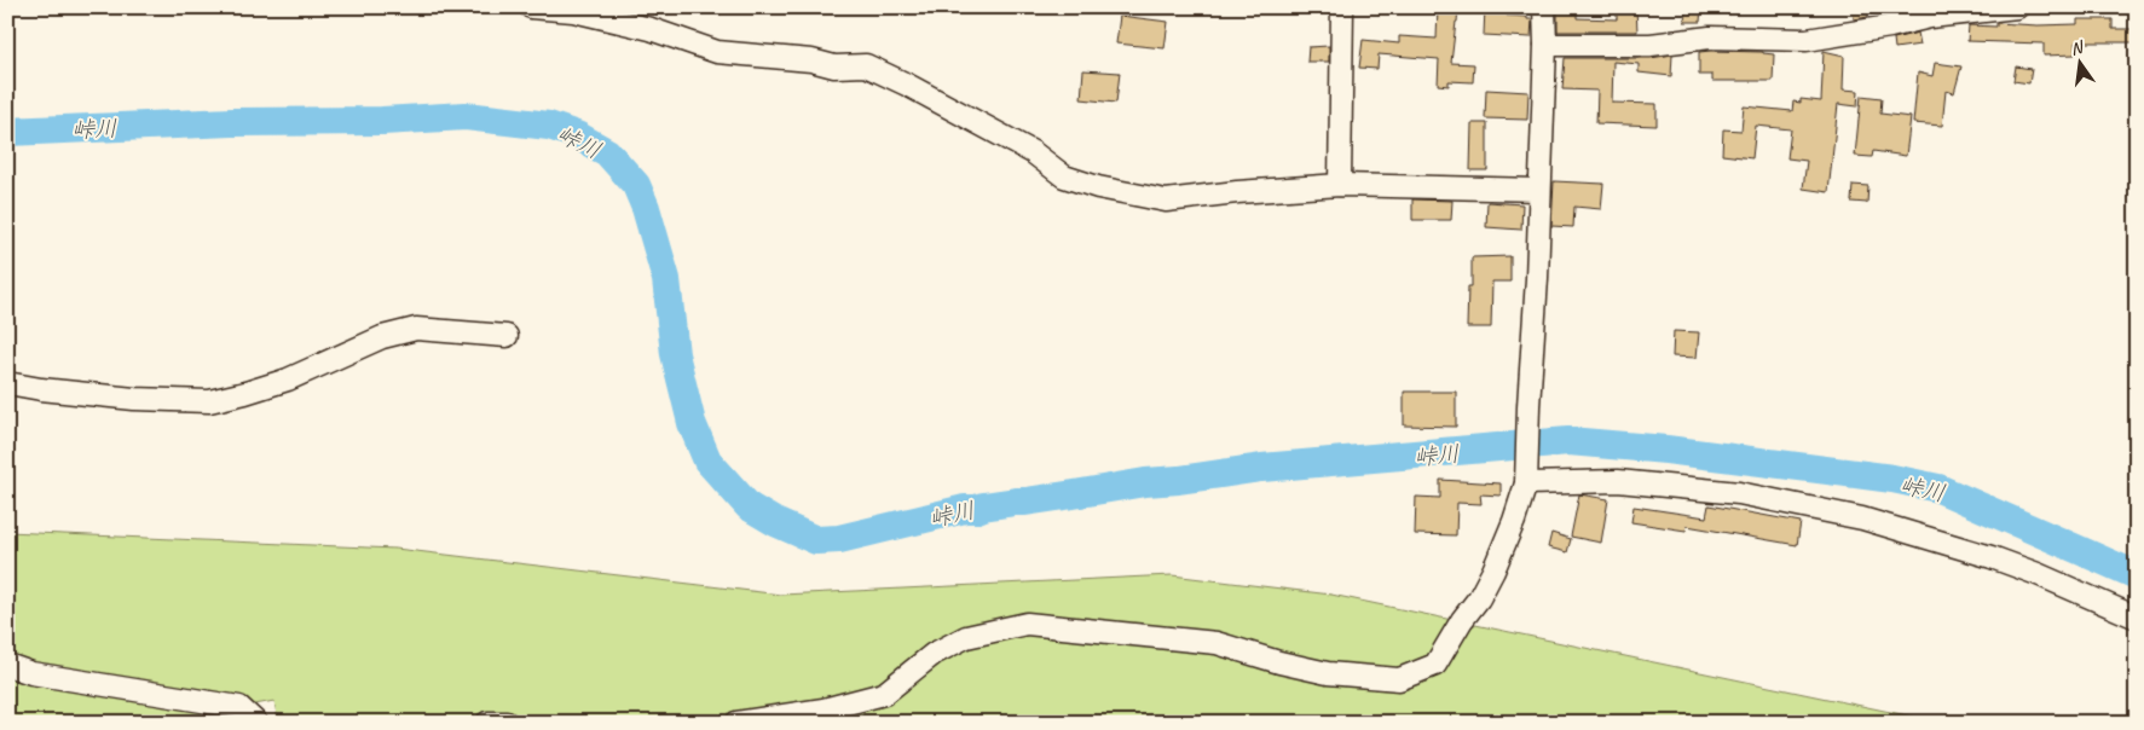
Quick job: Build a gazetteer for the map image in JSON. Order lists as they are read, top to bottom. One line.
{"water":["峠川"],"north":"top"}
